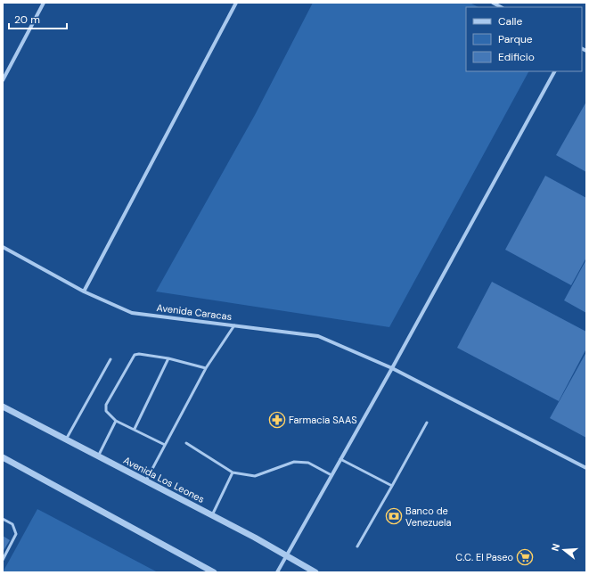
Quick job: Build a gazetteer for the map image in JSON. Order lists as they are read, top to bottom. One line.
{"streets":{"street":["Avenida Caracas","Avenida Los Leones"]},"places":{"pharmacy":["Farmacia SAAS"],"bank":["Banco de Venezuela"],"supermarket":["C.C. El Paseo"]},"legend":["Calle","Parque","Edificio"],"scale_bar":"20 m","north":"left"}
